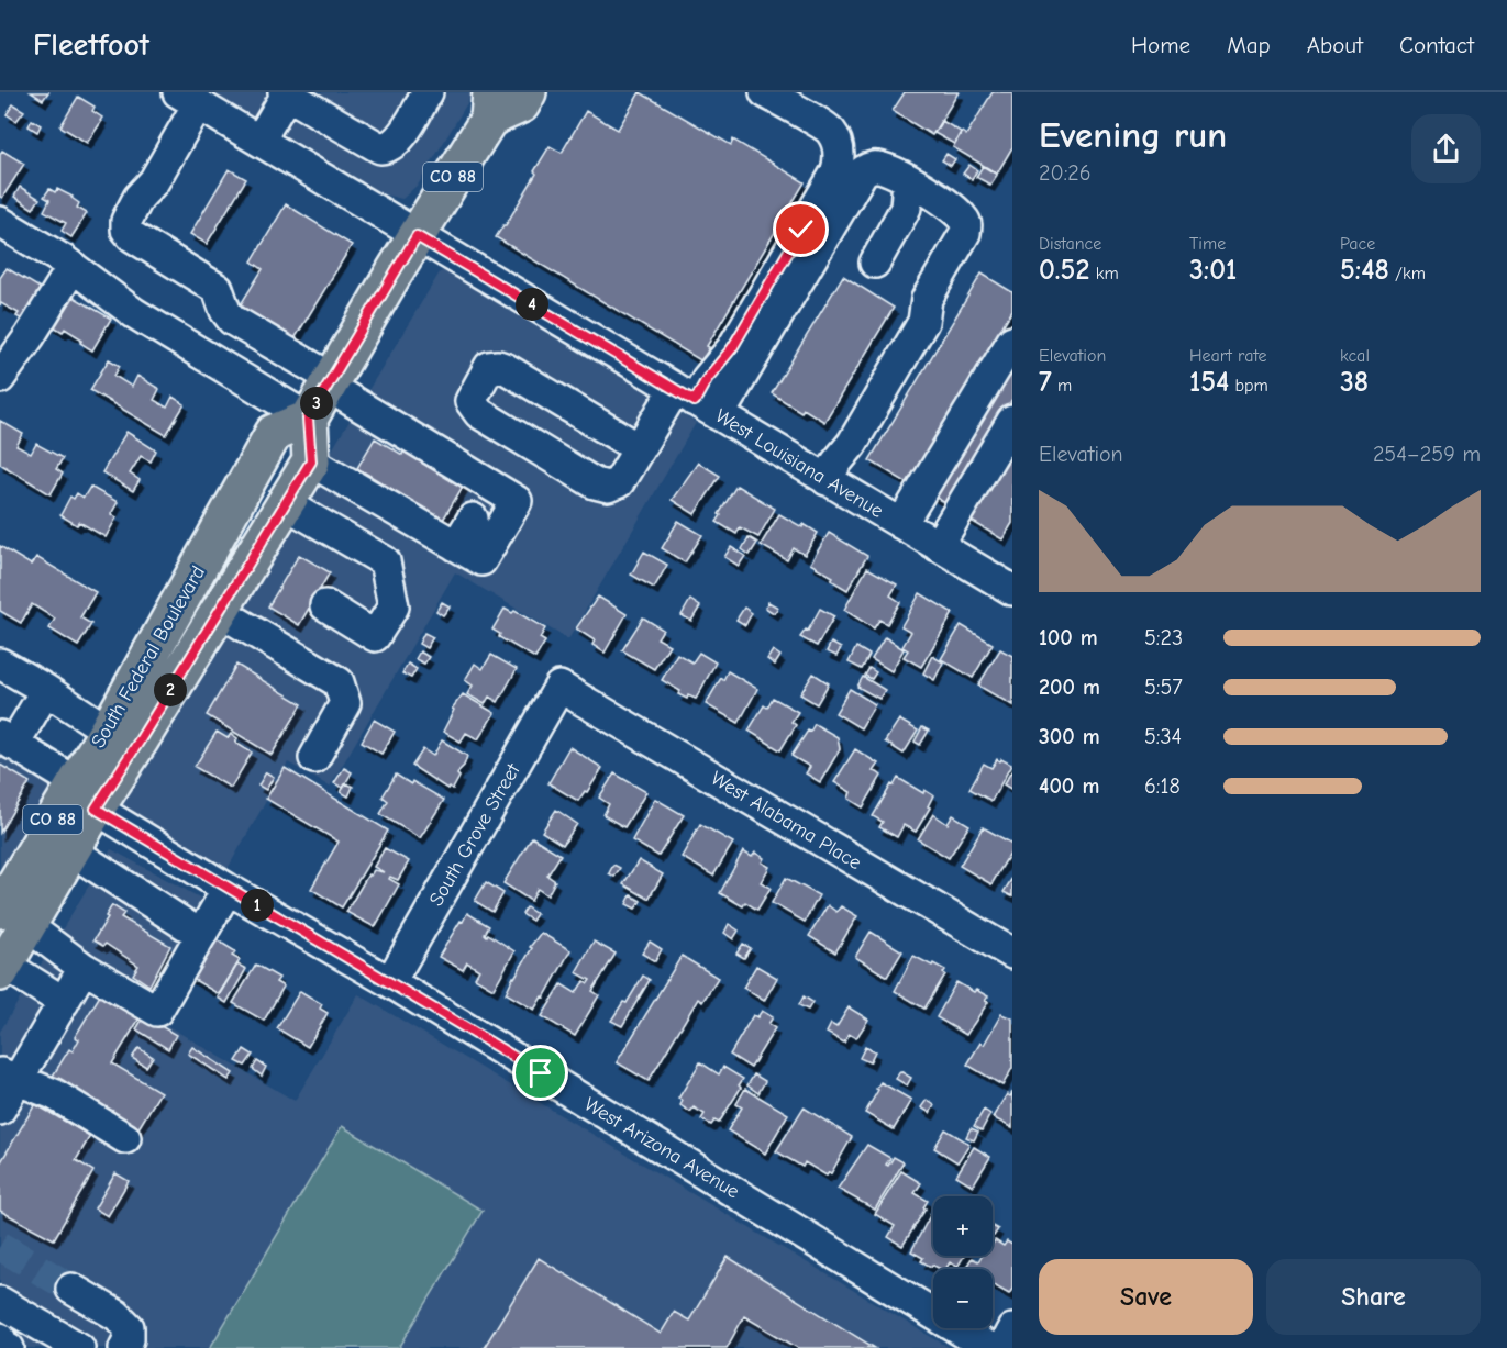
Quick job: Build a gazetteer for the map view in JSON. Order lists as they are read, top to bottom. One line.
{"streets":{"main road":["CO 88","South Federal Boulevard"],"street":["West Louisiana Avenue","West Alabama Place","South Grove Street","West Arizona Avenue"]},"crossings":[["CO 88","West Louisiana Avenue"],["CO 88","South Federal Boulevard"],["South Federal Boulevard","West Arizona Avenue"],["West Alabama Place","South Grove Street"],["South Grove Street","West Arizona Avenue"]],"page":{"header":"Fleetfoot","nav":["Home","Map","About","Contact"],"heading":["Evening run","20:26"],"stats":[["Distance","0.52 km"],["Time","3:01"],["Pace","5:48 /km"],["Elevation","7 m"],["Heart rate","154 bpm"],["kcal","38"]],"pins":["4","3","2","1"],"chart":["Elevation","254–259 m"],"list":[{"name":"100 m","note":"5:23"},{"name":"200 m","note":"5:57"},{"name":"300 m","note":"5:34"},{"name":"400 m","note":"6:18"}],"map_buttons":["+","−"],"buttons":["Save","Share"]}}
